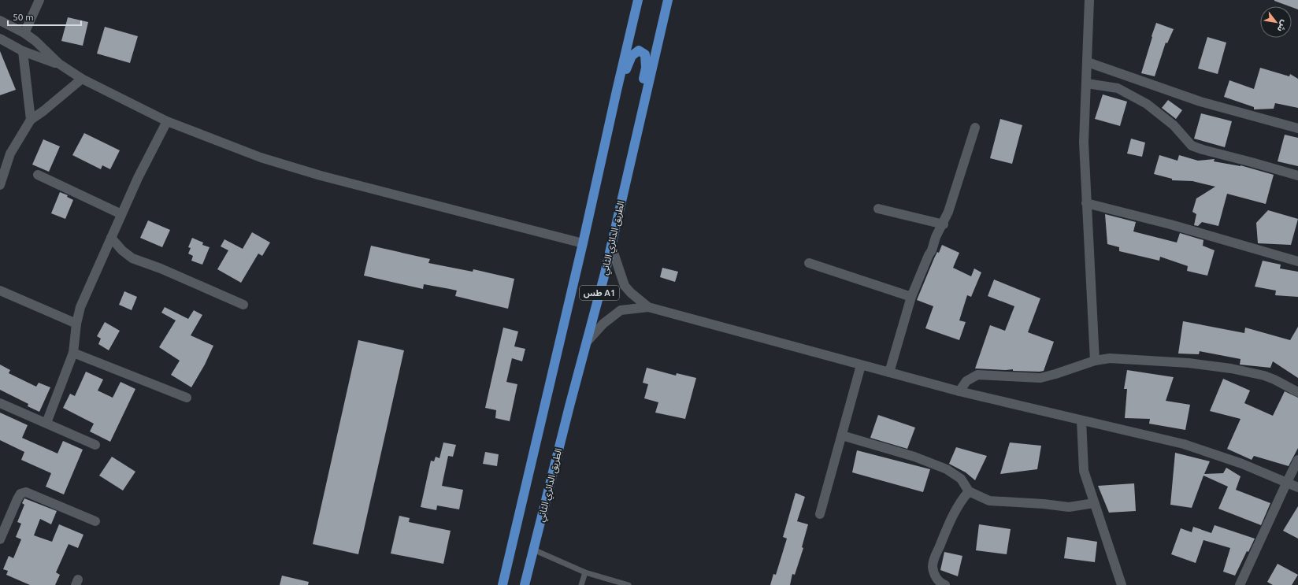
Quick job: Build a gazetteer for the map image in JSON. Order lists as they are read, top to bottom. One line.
{"streets":{"highway":["الطريق الدائري الثاني","طس A1"]},"scale_bar":"50 m","north":"bottom right"}
